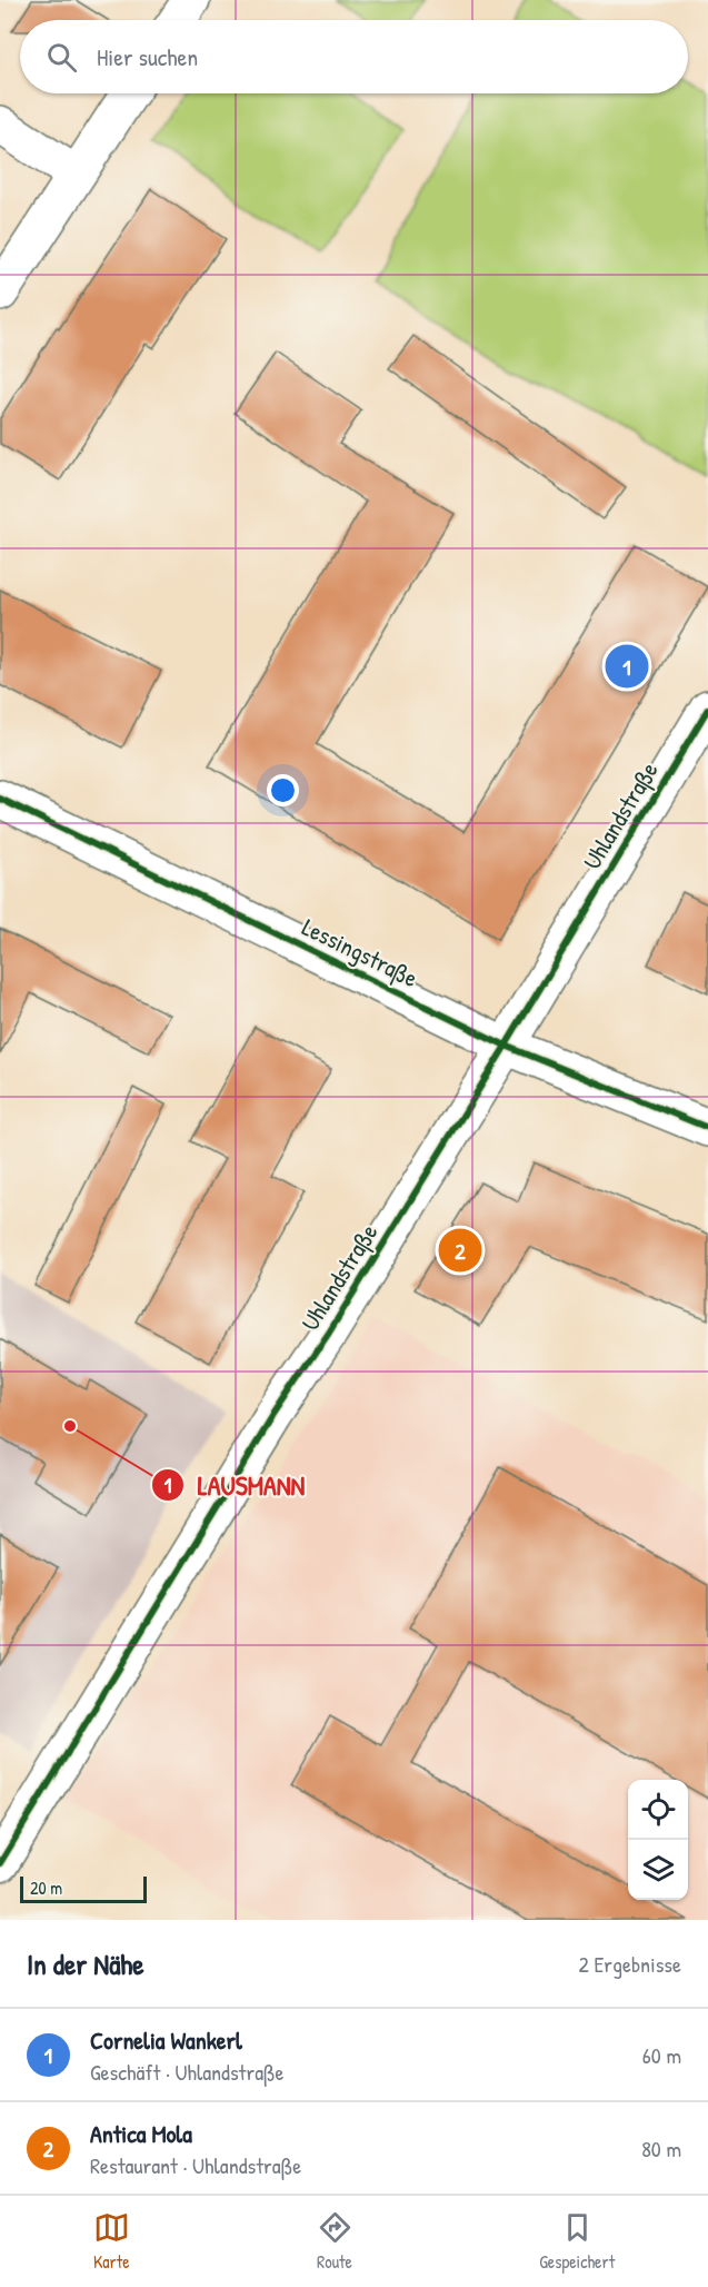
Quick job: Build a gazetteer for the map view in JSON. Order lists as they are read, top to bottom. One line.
{"streets":{"street":["Uhlandstraße","Lessingstraße"]},"crossings":[["Uhlandstraße","Lessingstraße"]],"places":["LAUSMANN"],"scale_bar":"20 m","page":{"search":"Hier suchen","pins":["1","2"],"scale":"20 m","heading":["In der Nähe","2 Ergebnisse"],"list":[{"mark":"1","name":"Cornelia Wankerl","note":"Geschäft · Uhlandstraße","value":"60 m"},{"mark":"2","name":"Antica Mola","note":"Restaurant · Uhlandstraße","value":"80 m"}],"nav":["Karte","Route","Gespeichert"]}}
